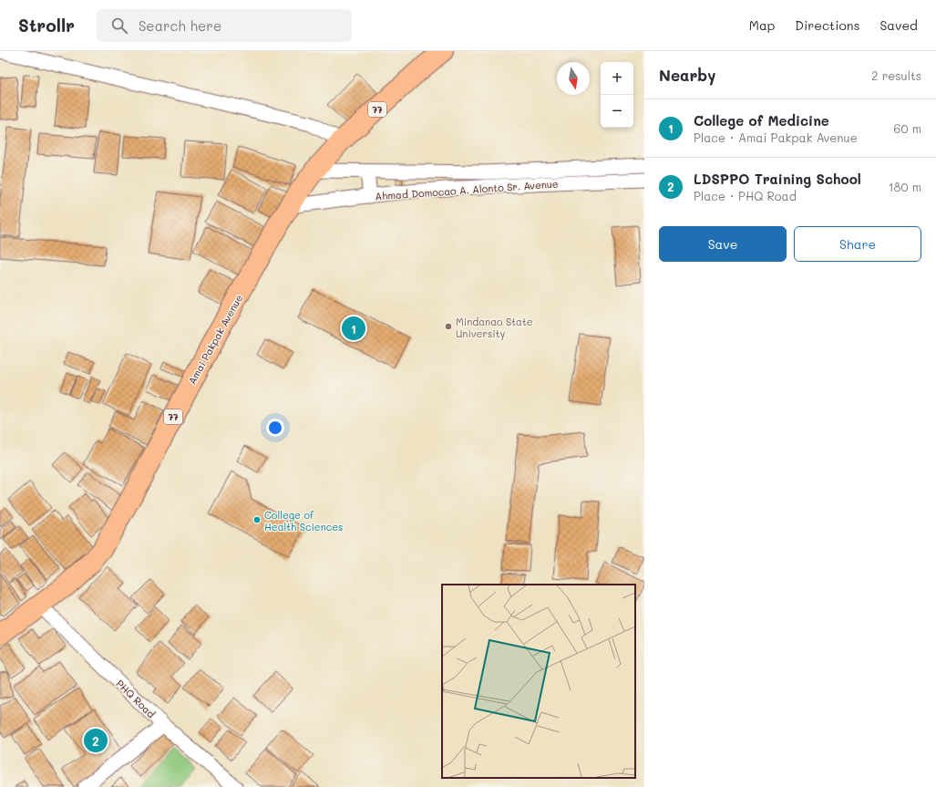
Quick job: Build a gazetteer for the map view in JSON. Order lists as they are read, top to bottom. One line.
{"streets":{"highway":["77","Amai Pakpak Avenue"],"street":["Ahmad Domocao A. Alonto Sr. Avenue","PHQ Road"]},"crossings":[["Ahmad Domocao A. Alonto Sr. Avenue","Amai Pakpak Avenue"],["Amai Pakpak Avenue","PHQ Road"]],"places":["Mindanao State University","College of Health Sciences"],"north":"bottom","page":{"header":"Strollr","search":"Search here","nav":["Map","Directions","Saved"],"heading":["Nearby","2 results"],"map_buttons":["+","−"],"list":[{"mark":"1","name":"College of Medicine","note":"Place · Amai Pakpak Avenue","value":"60 m"},{"mark":"2","name":"LDSPPO Training School","note":"Place · PHQ Road","value":"180 m"}],"buttons":["Save","Share"],"pins":["1","2"]}}
